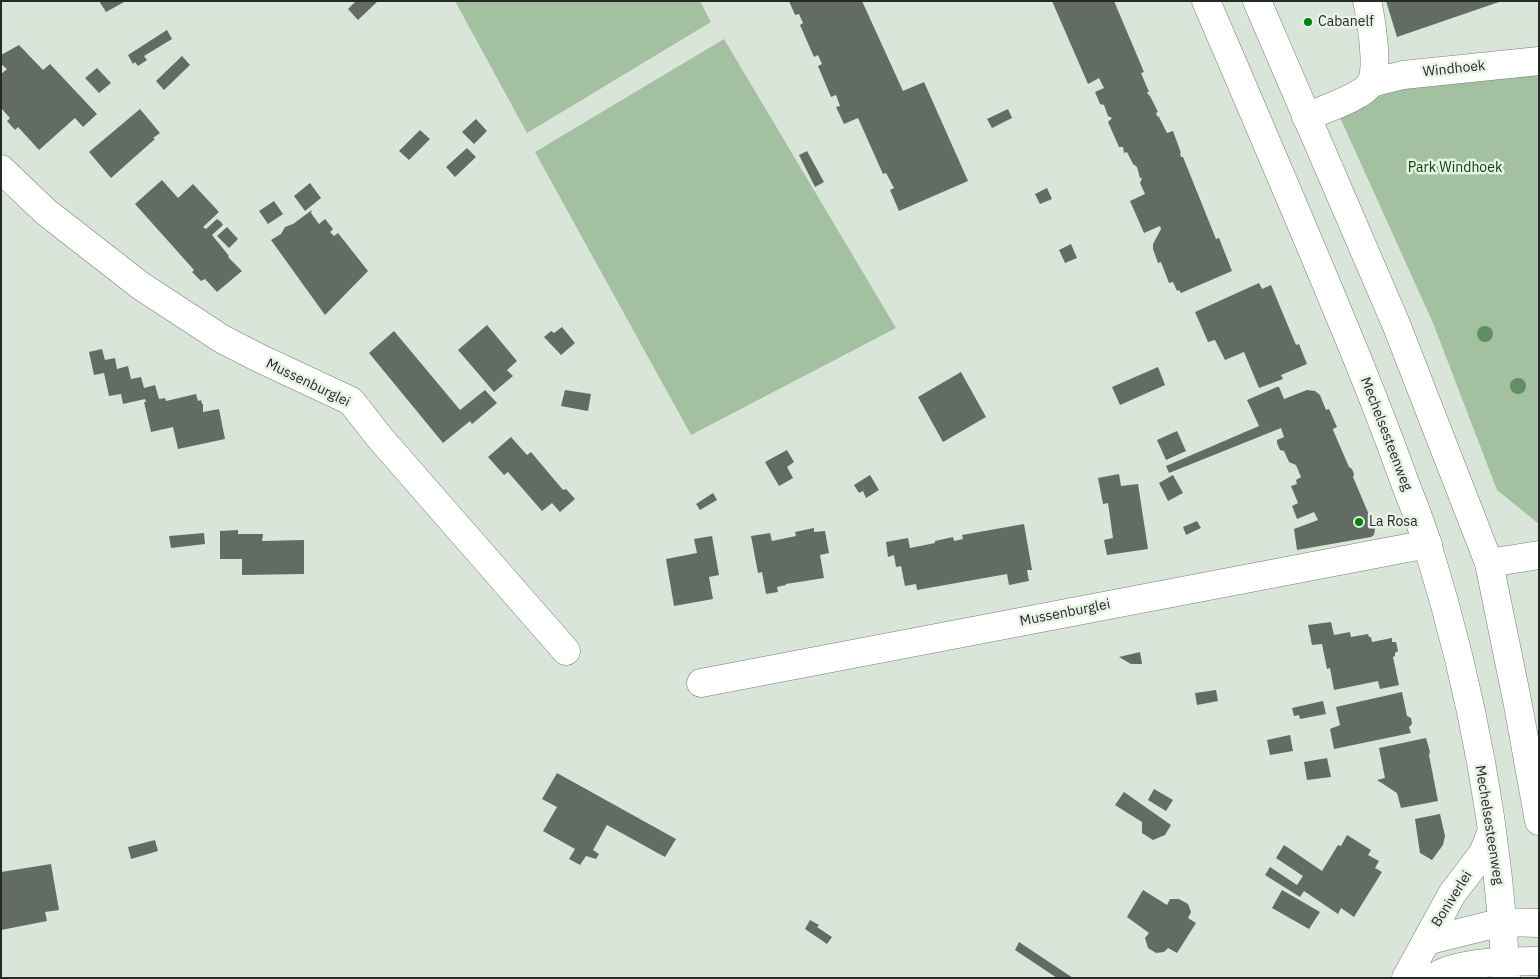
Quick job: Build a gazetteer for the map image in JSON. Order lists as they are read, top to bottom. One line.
{"streets":{"main road":["Windhoek","Mussenburglei","Mechelsesteenweg","Boniverlei"]},"crossings":[["Mussenburglei","Mechelsesteenweg"],["Mechelsesteenweg","Boniverlei"]],"parks":["Park Windhoek"],"places":["Cabanelf","La Rosa"]}
